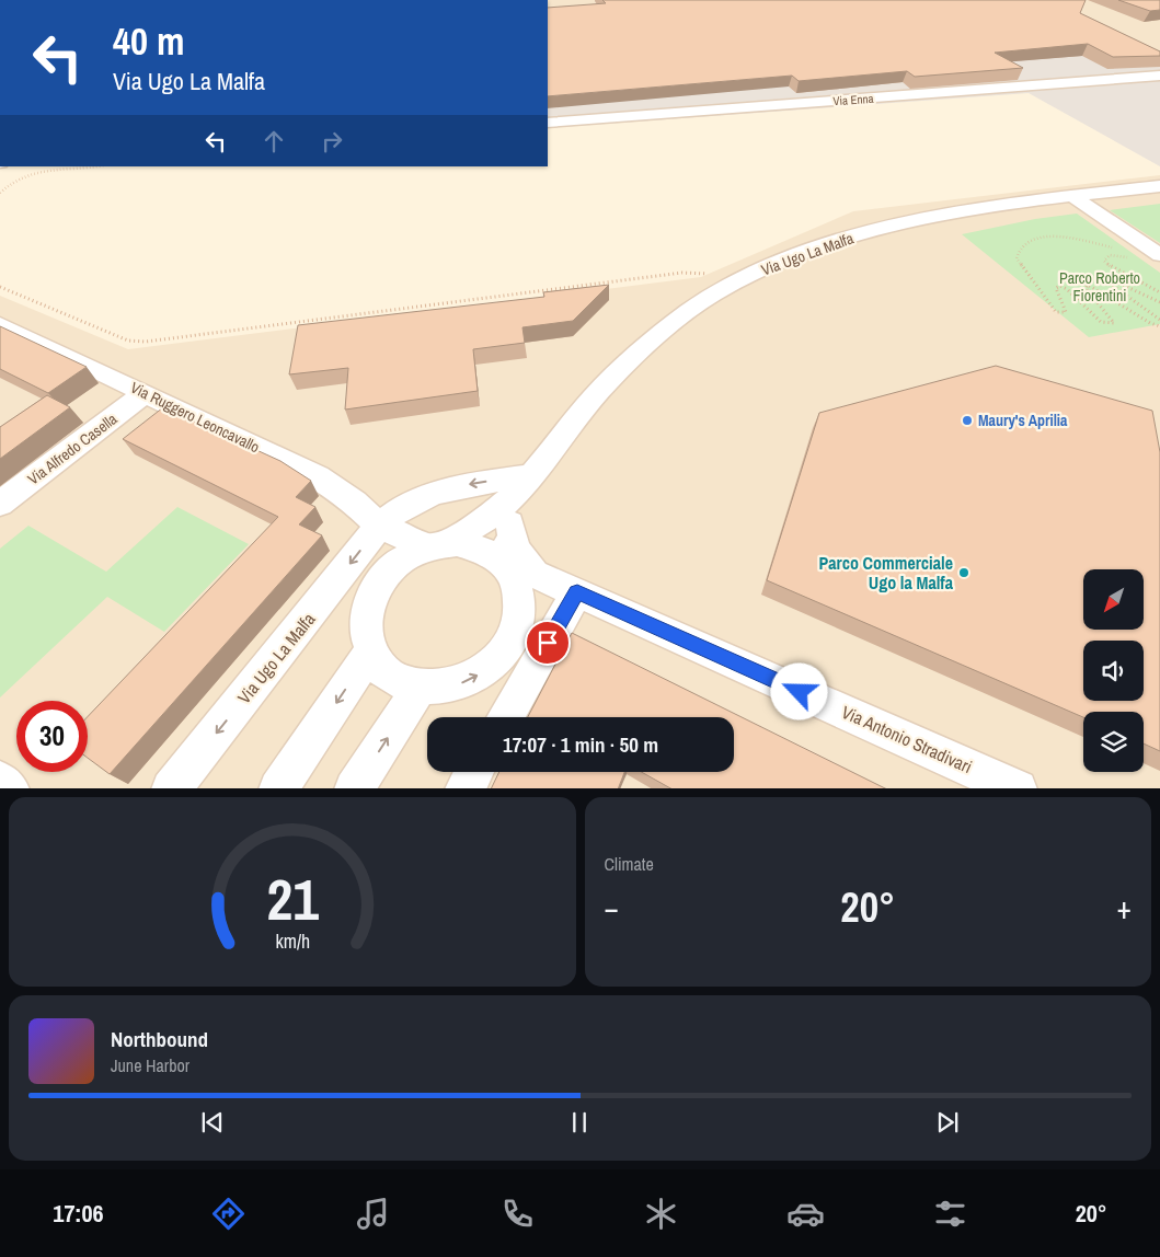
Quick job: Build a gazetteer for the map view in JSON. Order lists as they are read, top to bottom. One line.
{"streets":{"street":["Via Enna","Via Ugo La Malfa","Via Ruggero Leoncavallo","Via Alfredo Casella","Via Antonio Stradivari"]},"crossings":[["Via Ugo La Malfa","Via Ruggero Leoncavallo"],["Via Ugo La Malfa","Via Antonio Stradivari"],["Via Ruggero Leoncavallo","Via Alfredo Casella"]],"parks":["Parco Roberto Fiorentini"],"places":["Maury's Aprilia","Parco Commerciale Ugo la Malfa"],"north":"bottom left","page":{"turn":["40 m","Via Ugo La Malfa"],"limit":"30","trip":"17:07 · 1 min · 50 m","tile":"Climate","heat":["−","20°","+"],"song":["Northbound","June Harbor"],"tabs":["17:06","20°"],"gauge":["21","km/h"]}}
